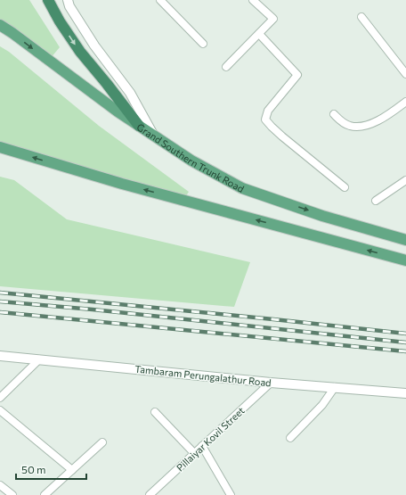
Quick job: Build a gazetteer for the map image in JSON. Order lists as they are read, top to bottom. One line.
{"streets":{"main road":["Grand Southern Trunk Road"],"street":["Tambaram Perungalathur Road","Pillaiyar Kovil Street"]},"crossings":[["Tambaram Perungalathur Road","Pillaiyar Kovil Street"]],"scale_bar":"50 m"}
